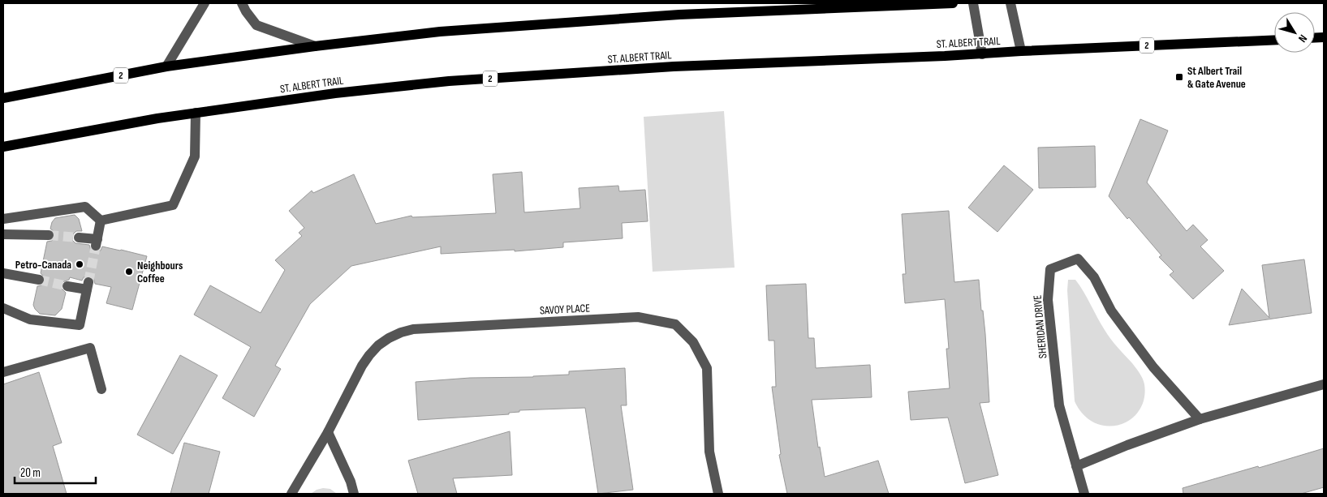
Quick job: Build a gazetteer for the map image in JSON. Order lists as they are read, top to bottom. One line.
{"streets":{"main road":["ST. ALBERT TRAIL","2"],"street":["SAVOY PLACE","SHERIDAN DRIVE"]},"places":{"transit":["St Albert Trail & Gate Avenue"],"other":["Petro-Canada","Neighbours Coffee"]},"scale_bar":"20 m","north":"bottom right"}
